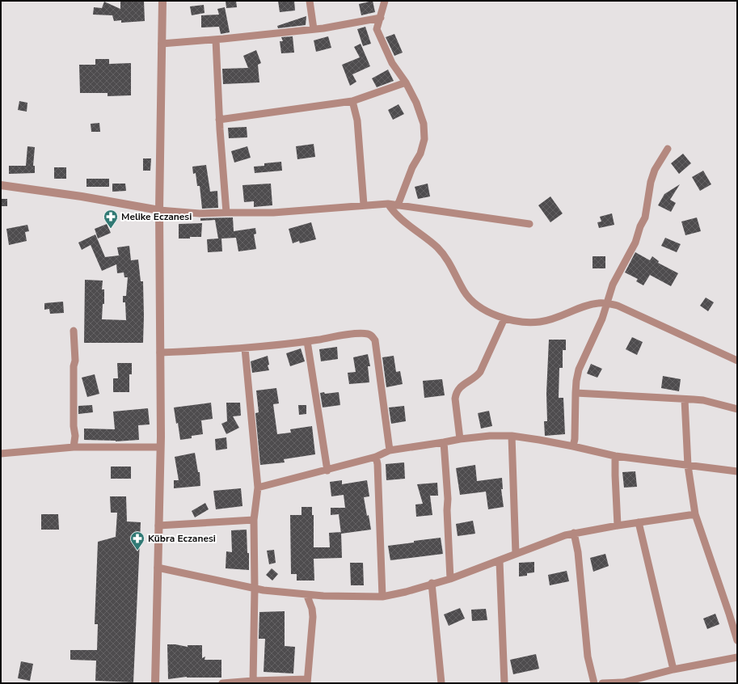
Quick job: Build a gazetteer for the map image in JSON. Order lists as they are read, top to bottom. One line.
{"places":{"pharmacy":["Melike Eczanesi","Kübra Eczanesi"]}}
